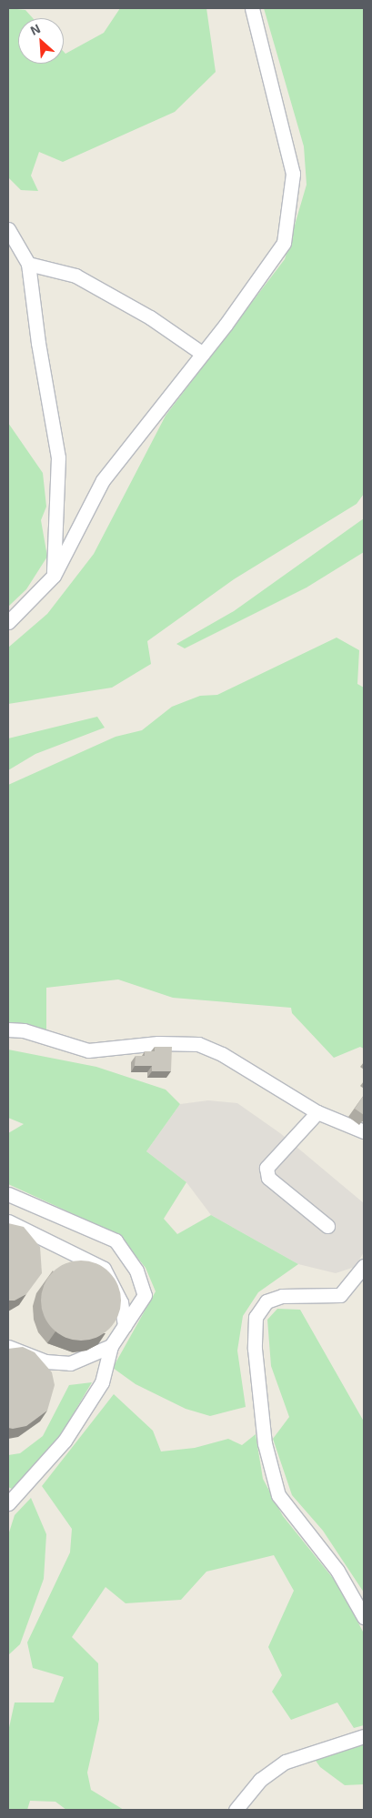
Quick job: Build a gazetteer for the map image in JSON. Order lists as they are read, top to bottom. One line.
{"north":"top left"}
